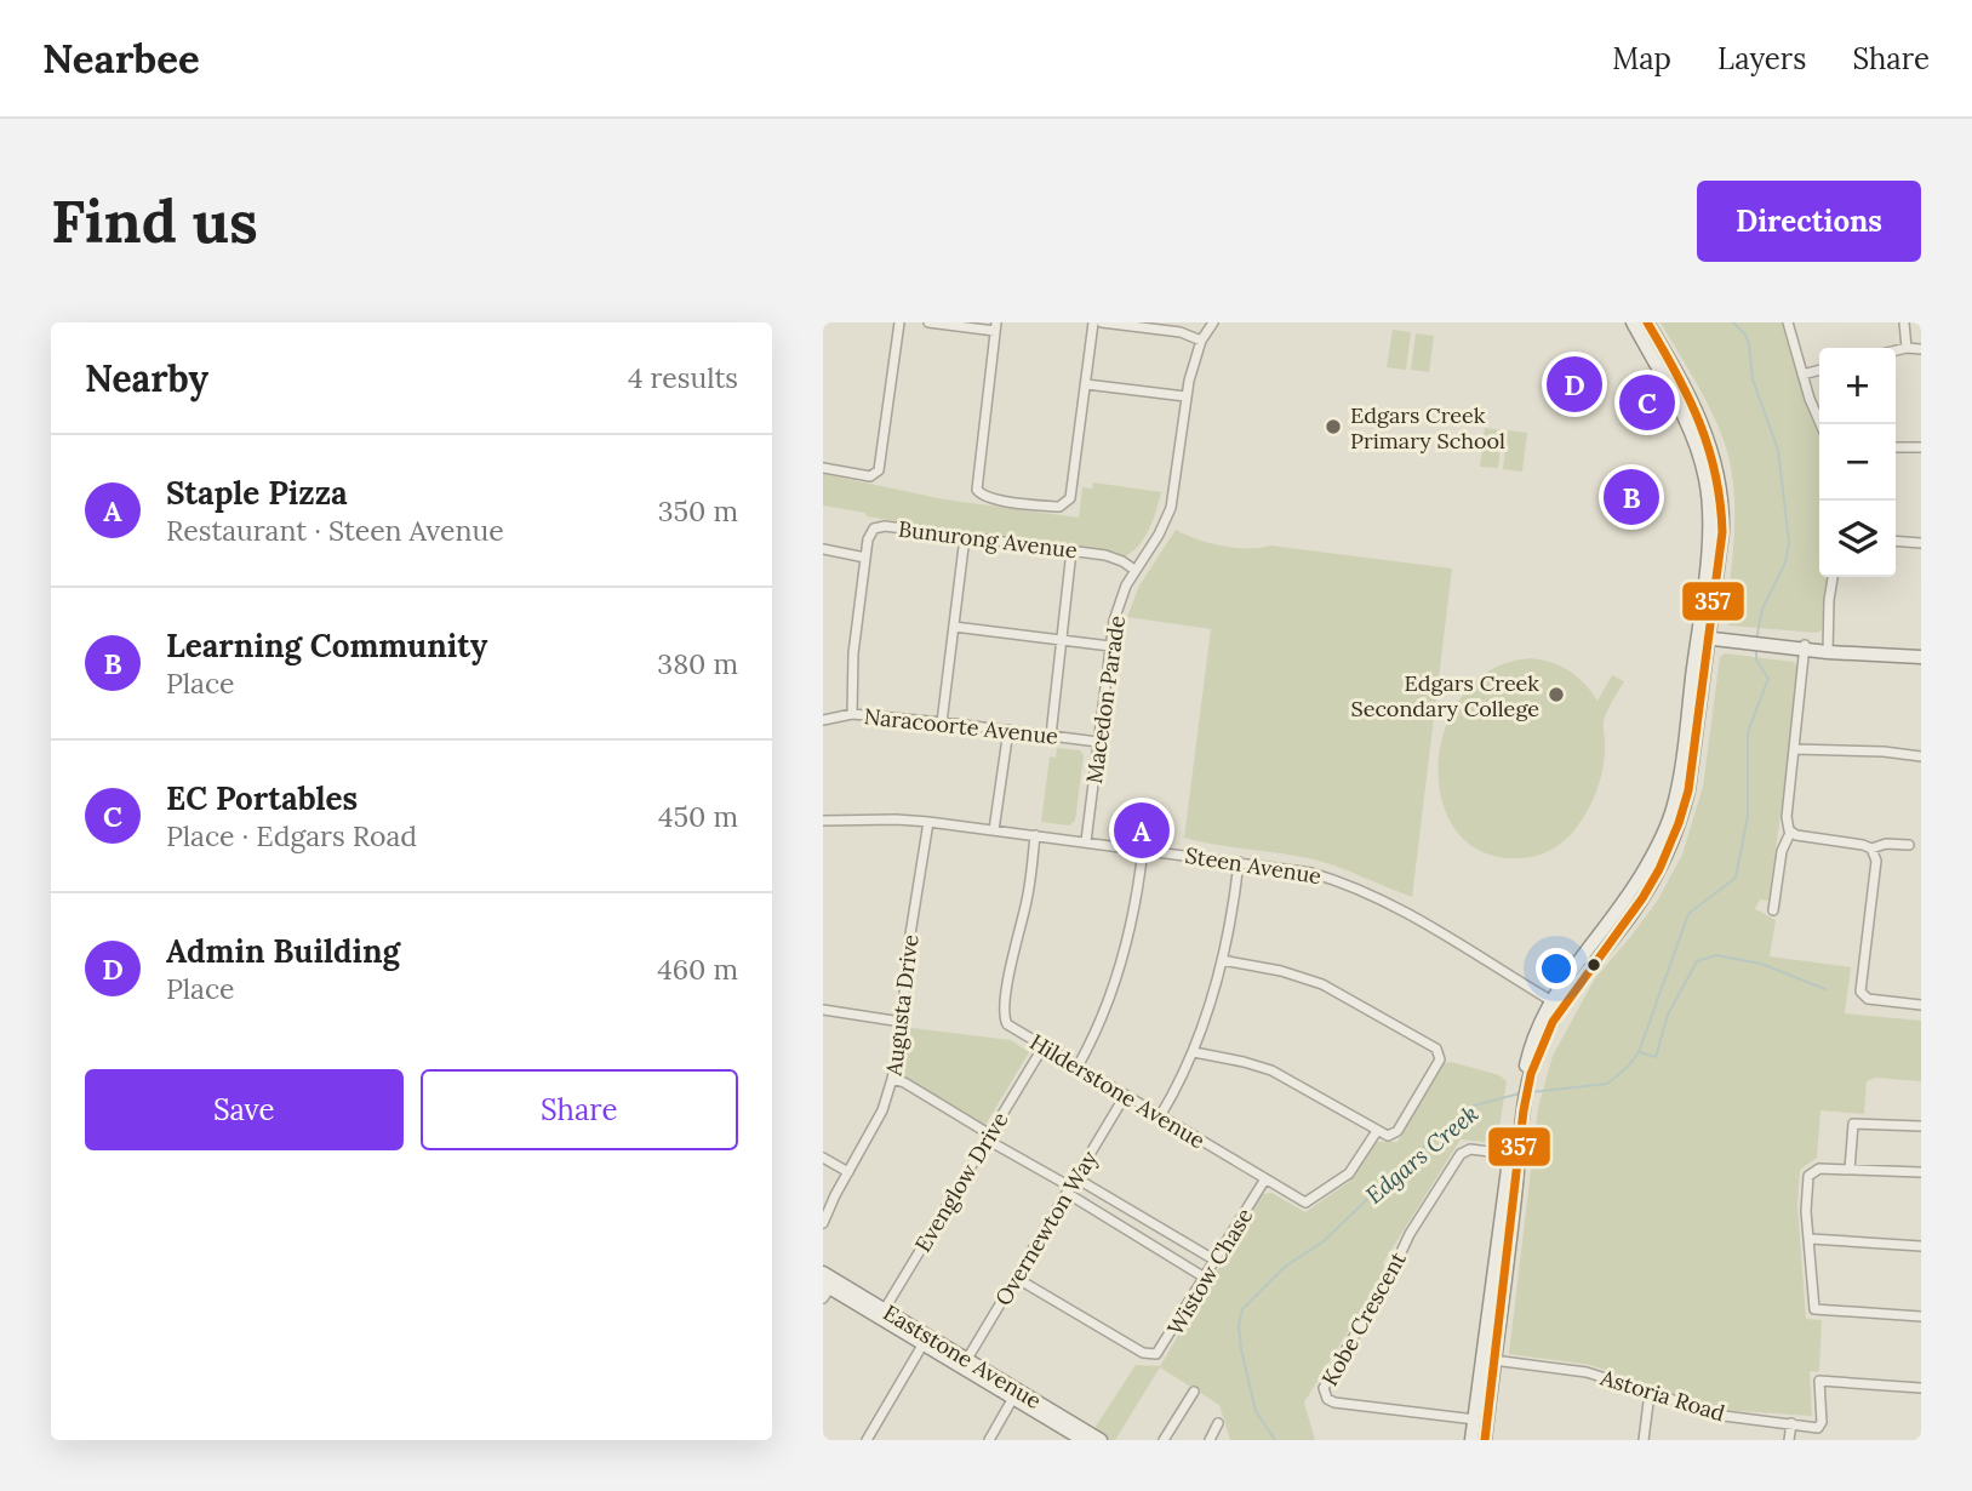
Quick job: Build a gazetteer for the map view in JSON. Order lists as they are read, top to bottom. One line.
{"streets":{"main road":["Eaststone Avenue"],"street":["Bunurong Avenue","Macedon Parade","Naracoorte Avenue","Steen Avenue","Augusta Drive","Hilderstone Avenue","Evenglow Drive","Overnewton Way","Wistow Chase","Kobe Crescent","Astoria Road"]},"crossings":[["Bunurong Avenue","Macedon Parade"],["Bunurong Avenue","Naracoorte Avenue"],["Macedon Parade","Naracoorte Avenue"],["Macedon Parade","Steen Avenue"],["Steen Avenue","Augusta Drive"],["Steen Avenue","Hilderstone Avenue"],["Hilderstone Avenue","Evenglow Drive"],["Hilderstone Avenue","Overnewton Way"],["Hilderstone Avenue","Wistow Chase"],["Evenglow Drive","Eaststone Avenue"],["Overnewton Way","Wistow Chase"],["Overnewton Way","Eaststone Avenue"]],"water":["Edgars Creek"],"places":["Edgars Creek Primary School","Edgars Creek Secondary College"],"lines":["transit line 357"],"page":{"header":"Nearbee","nav":["Map","Layers","Share"],"buttons":["Directions",["Save","Share"]],"title":"Find us","heading":["Nearby","4 results"],"map_buttons":["+","−"],"pins":["D","C","B","A"],"list":[{"mark":"A","name":"Staple Pizza","note":"Restaurant · Steen Avenue","value":"350 m"},{"mark":"B","name":"Learning Community","note":"Place","value":"380 m"},{"mark":"C","name":"EC Portables","note":"Place · Edgars Road","value":"450 m"},{"mark":"D","name":"Admin Building","note":"Place","value":"460 m"}]}}
